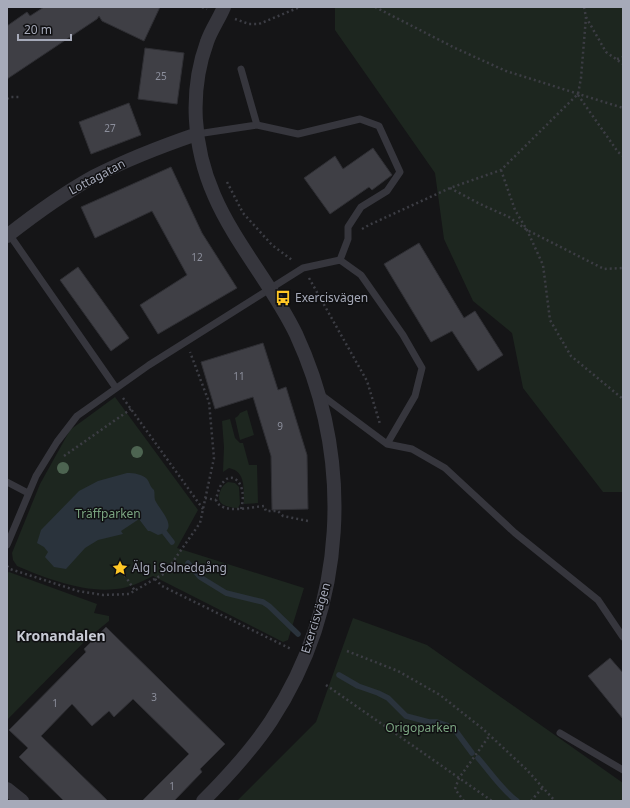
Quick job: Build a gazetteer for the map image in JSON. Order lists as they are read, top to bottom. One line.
{"streets":{"street":["Lottagatan","Exercisvägen"]},"crossings":[["Lottagatan","Exercisvägen"]],"districts":["Kronandalen"],"parks":["Träffparken","Origoparken"],"places":{"bus stop":["Exercisvägen"],"place":["Älg i Solnedgång"]},"house_numbers":["25","27","12","11","9","3","1","1"],"scale_bar":"20 m"}
